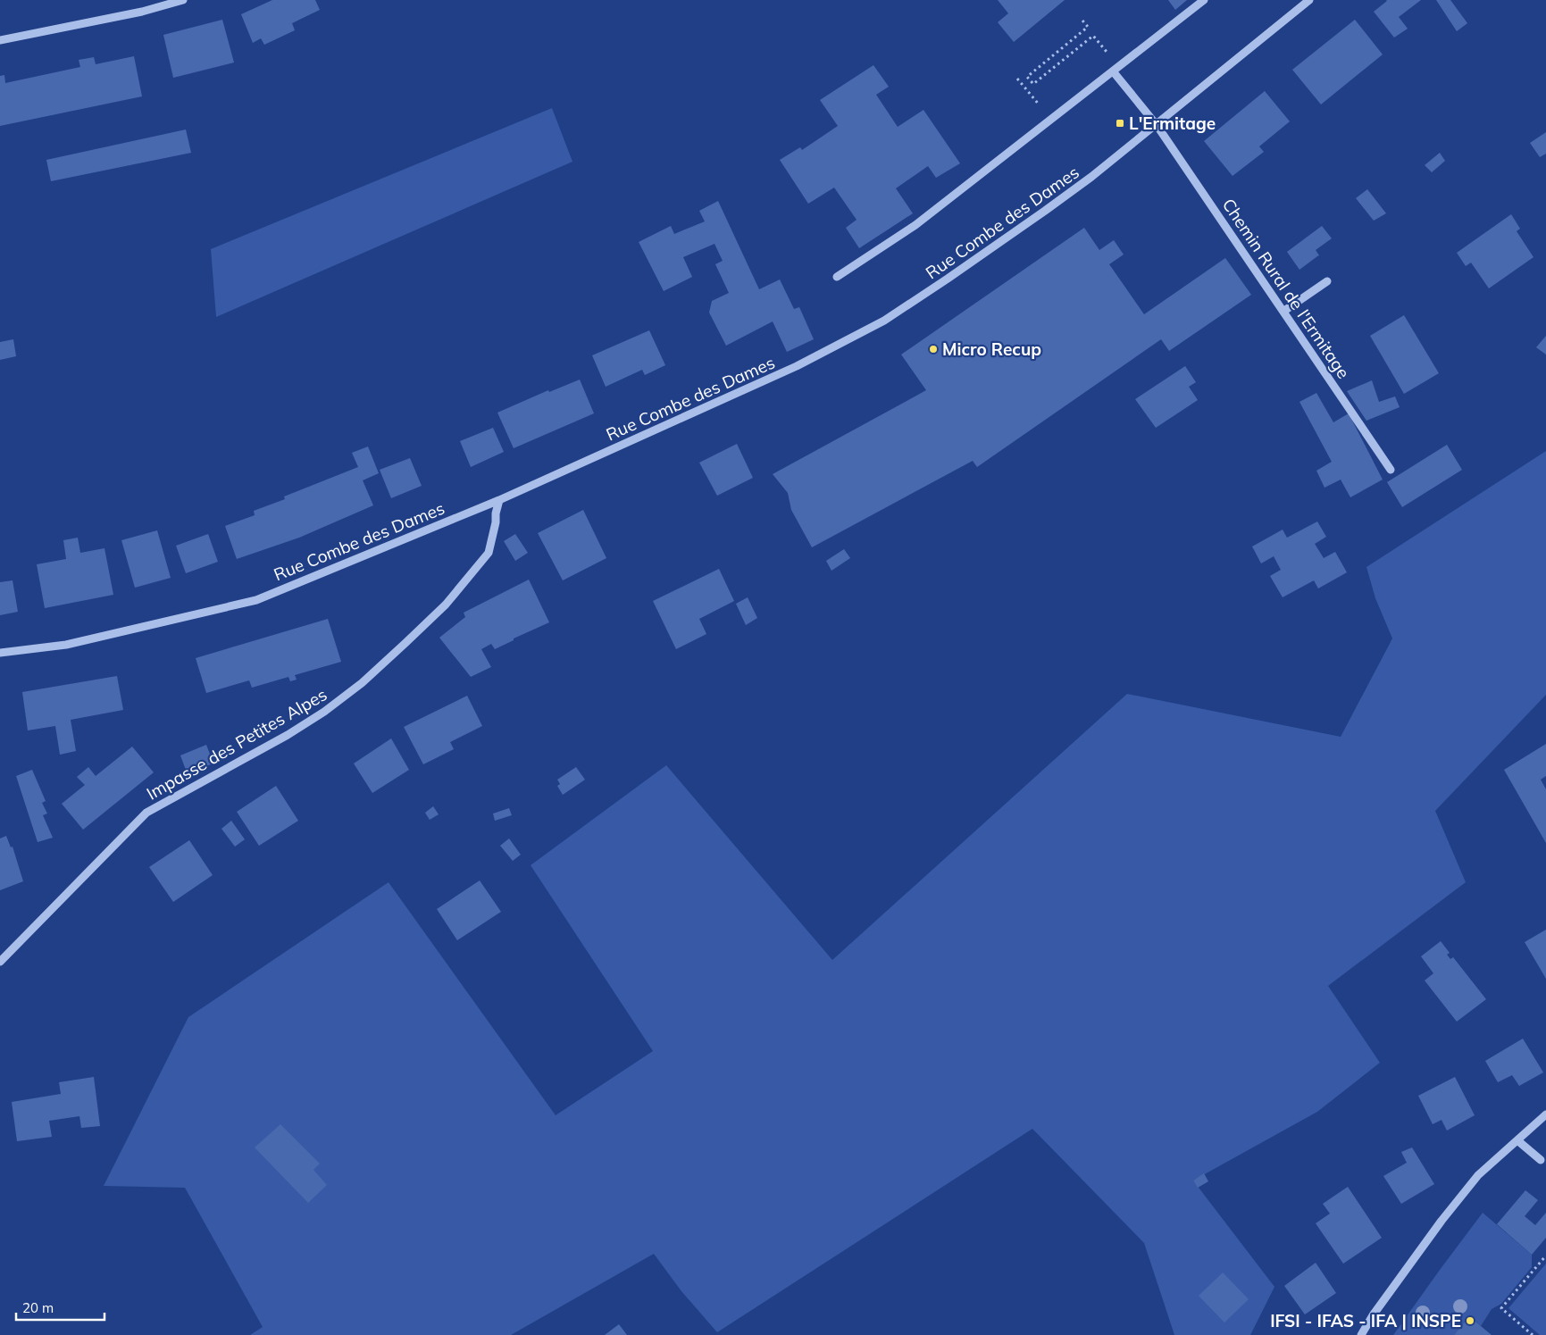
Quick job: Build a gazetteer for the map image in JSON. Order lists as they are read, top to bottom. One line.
{"streets":{"street":["Rue Combe des Dames","Chemin Rural de l'Ermitage","Impasse des Petites Alpes"]},"crossings":[["Rue Combe des Dames","Chemin Rural de l'Ermitage"],["Rue Combe des Dames","Impasse des Petites Alpes"]],"places":{"transit":["L'Ermitage"],"other":["Micro Recup","IFSI - IFAS - IFA | INSPE"]},"scale_bar":"20 m"}
